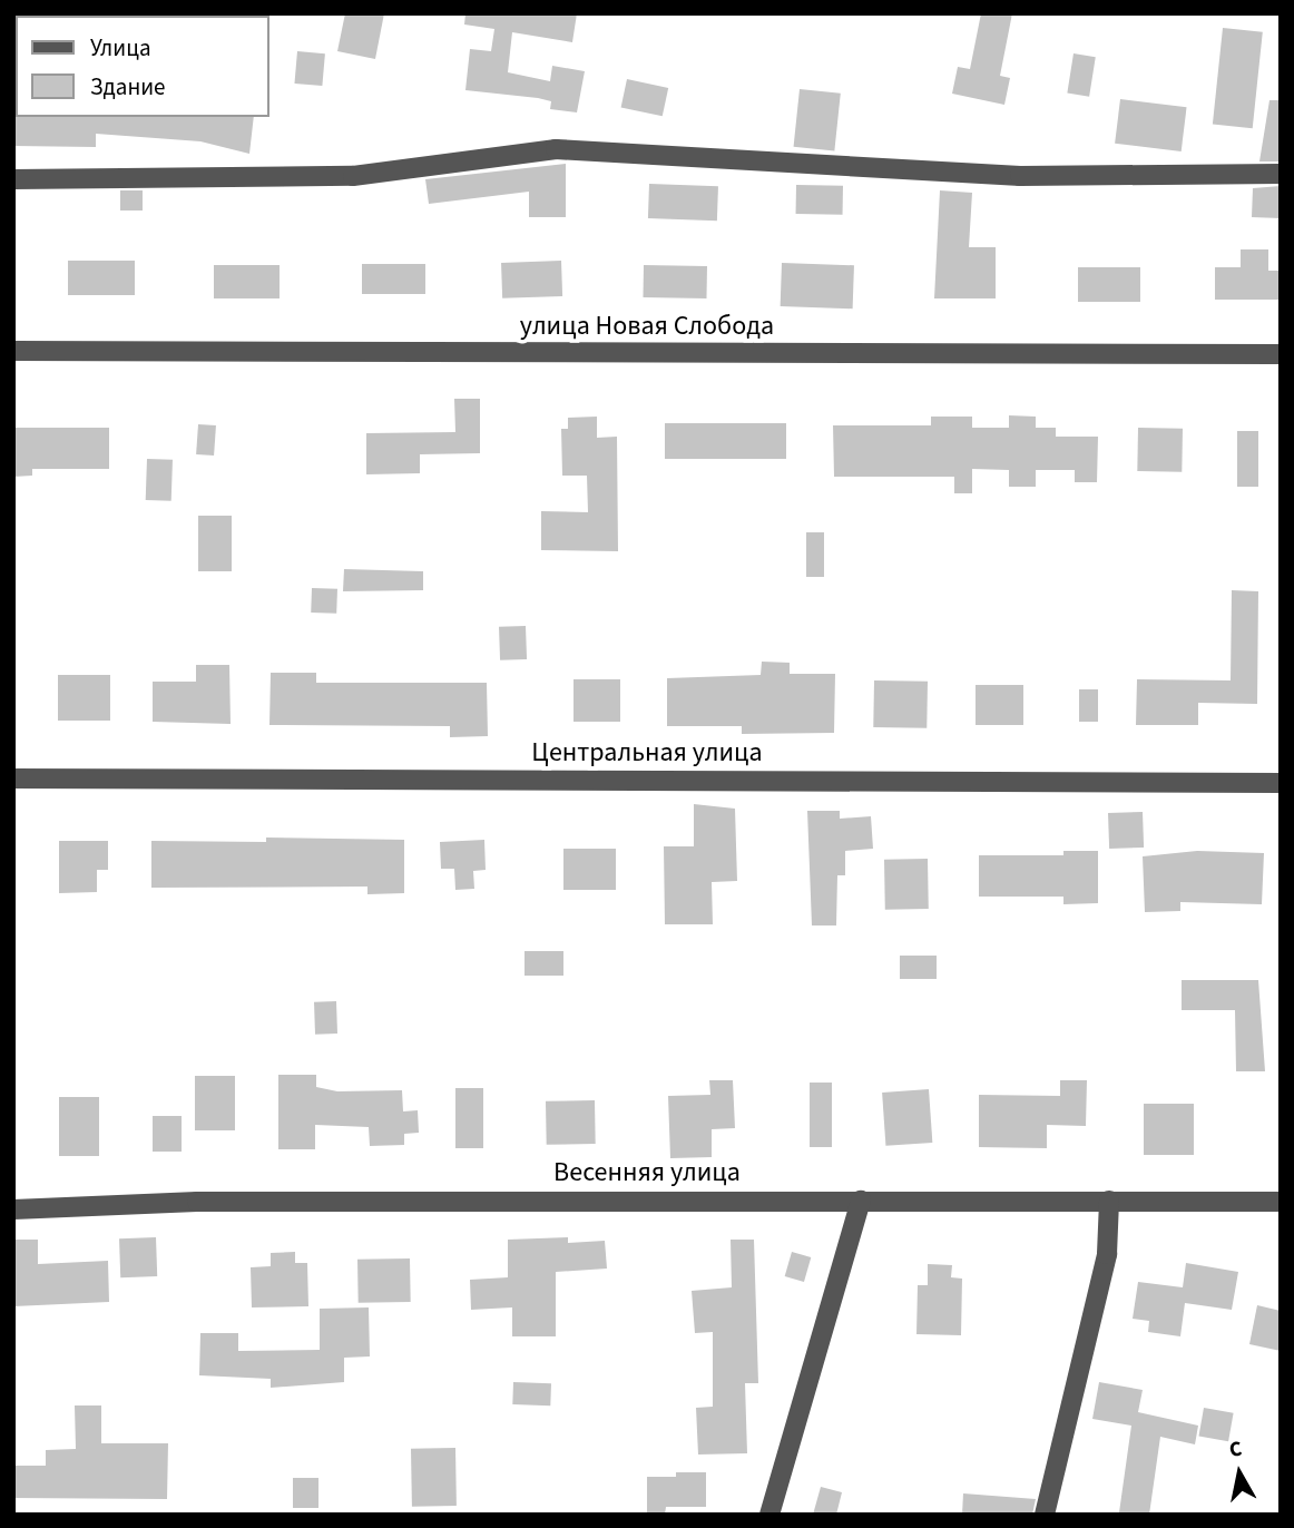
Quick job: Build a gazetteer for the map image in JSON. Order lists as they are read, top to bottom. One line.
{"streets":{"street":["улица Новая Слобода","Центральная улица","Весенняя улица"]},"legend":["Улица","Здание"],"north":"top"}
